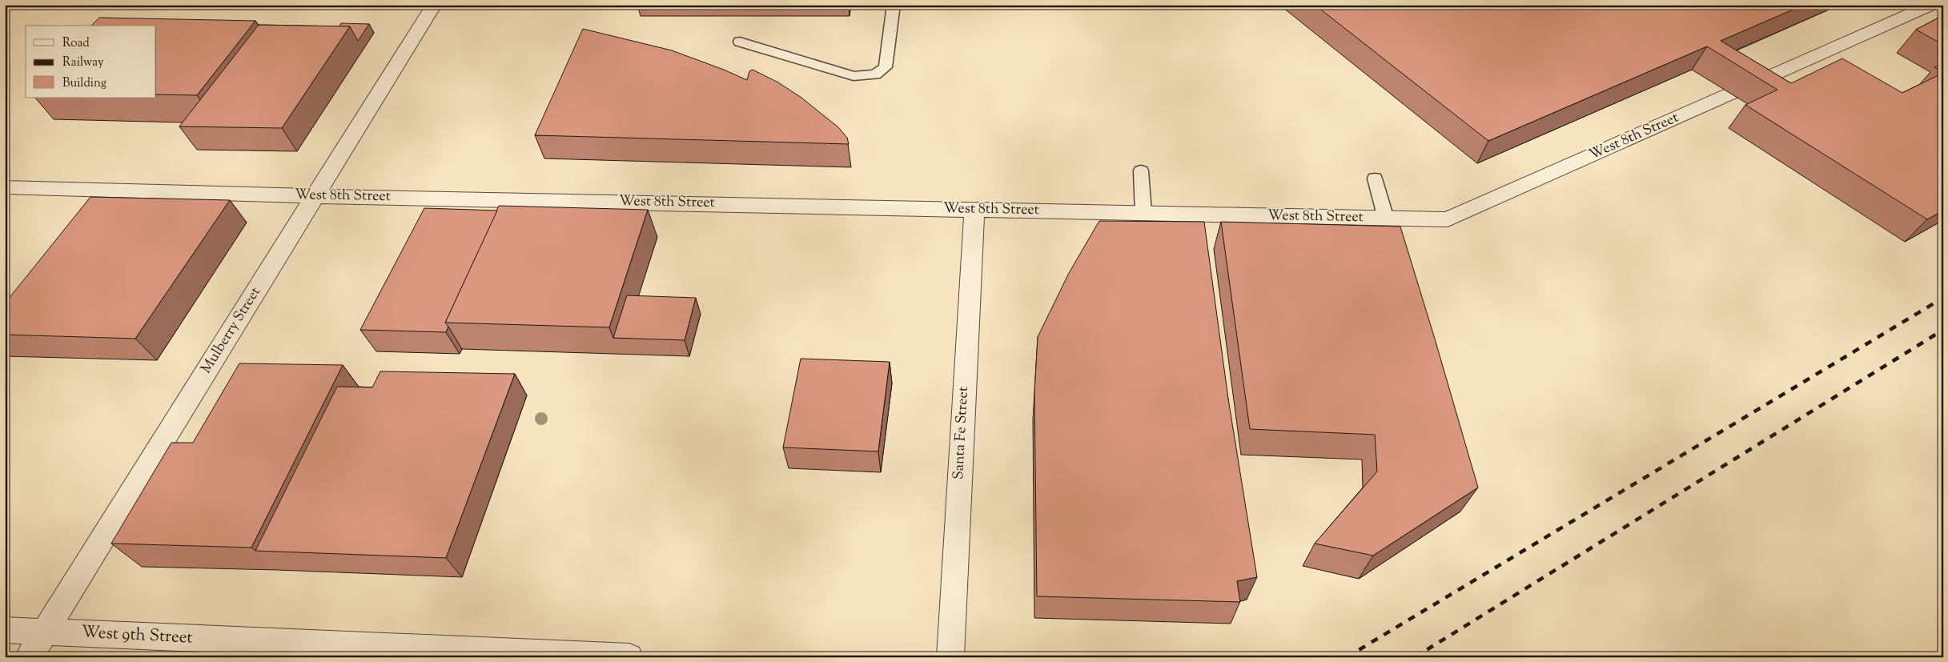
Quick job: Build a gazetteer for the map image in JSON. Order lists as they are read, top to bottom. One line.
{"streets":{"street":["West 8th Street","Mulberry Street","Santa Fe Street","West 9th Street"]},"crossings":[["West 8th Street","Mulberry Street"],["West 8th Street","Santa Fe Street"],["Mulberry Street","West 9th Street"]],"legend":["Road","Railway","Building"]}
